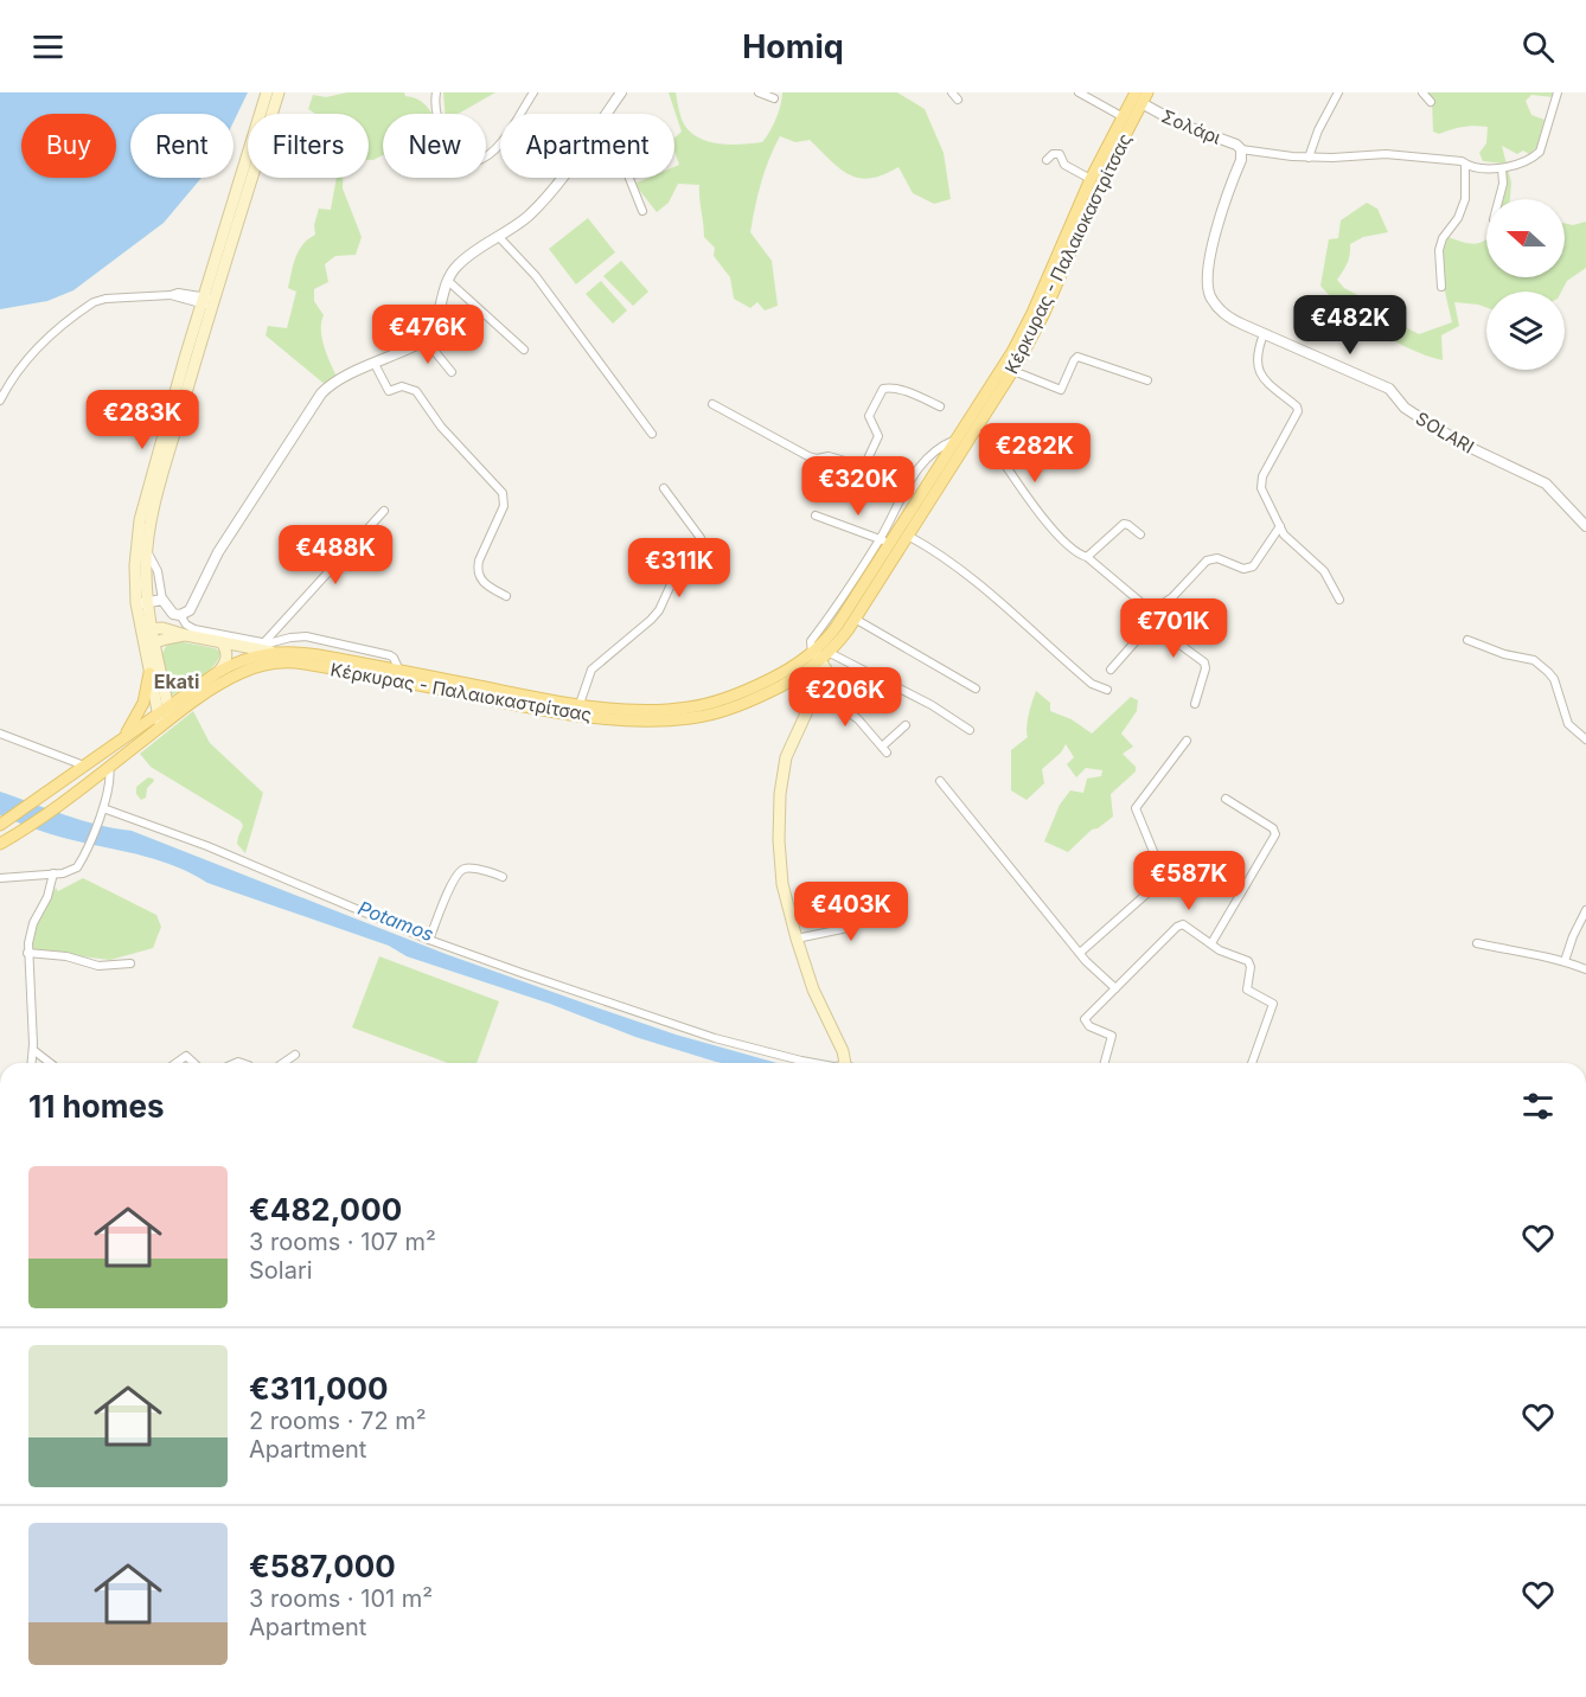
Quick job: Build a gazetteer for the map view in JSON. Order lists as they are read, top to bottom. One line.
{"streets":{"main road":["Κέρκυρας - Παλαιοκαστρίτσας"],"street":["Σολάρι","SOLARI"]},"crossings":[["Σολάρι","Κέρκυρας - Παλαιοκαστρίτσας"],["Σολάρι","SOLARI"]],"districts":["Ekati"],"water":["Potamos"],"north":"left","page":{"header":"Homiq","chip":["Buy","Rent","Filters","New","Apartment"],"price":["€482K","€476K","€283K","€282K","€320K","€488K","€311K","€701K","€206K","€587K","€403K"],"heading":"11 homes","list":[{"name":"€482,000","note":"3 rooms · 107 m² · Solari"},{"name":"€311,000","note":"2 rooms · 72 m² · Apartment"},{"name":"€587,000","note":"3 rooms · 101 m² · Apartment"}]}}
